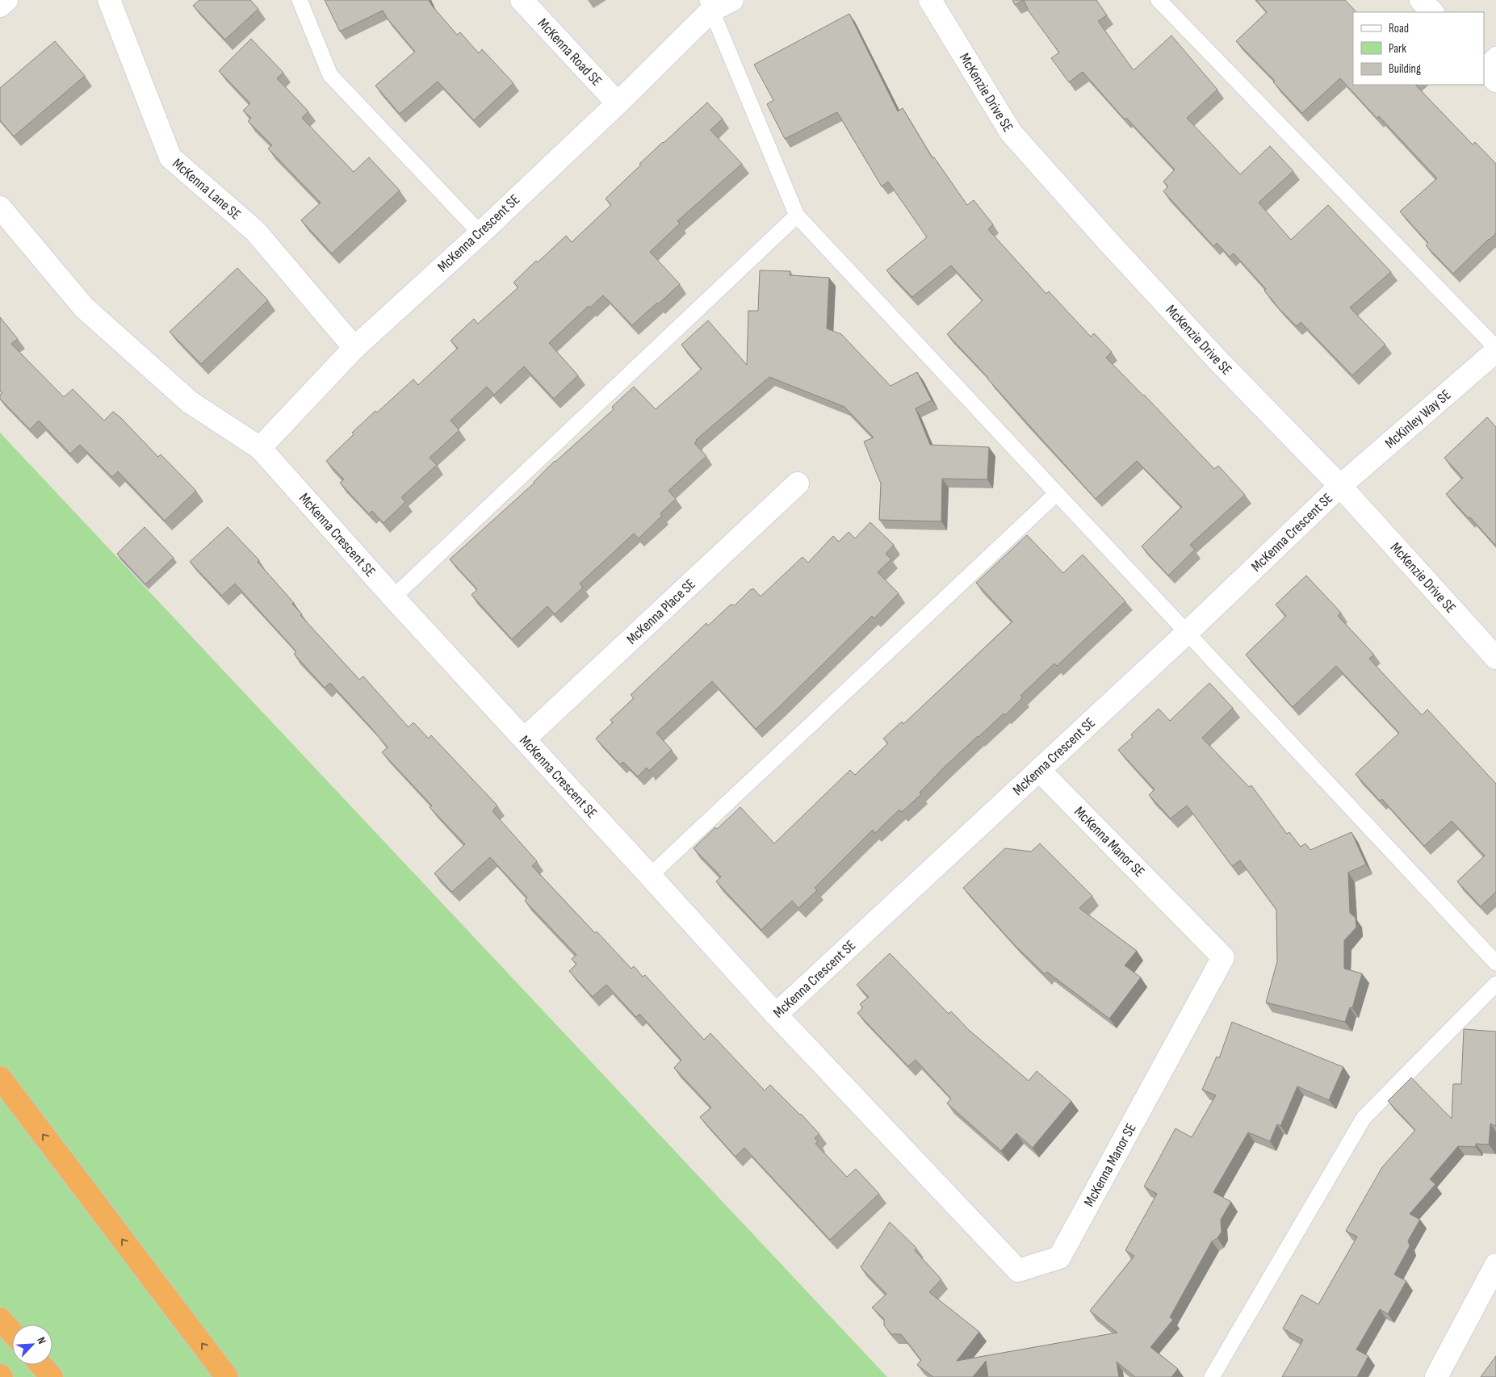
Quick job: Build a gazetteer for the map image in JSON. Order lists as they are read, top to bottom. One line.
{"streets":{"street":["McKenna Road SE","McKenzie Drive SE","McKenna Lane SE","McKenna Crescent SE","McKinley Way SE","McKenna Place SE","McKenna Manor SE"]},"crossings":[["McKenna Road SE","McKenna Crescent SE"],["McKenzie Drive SE","McKenna Crescent SE"],["McKenzie Drive SE","McKinley Way SE"],["McKenna Lane SE","McKenna Crescent SE"],["McKenna Crescent SE","McKinley Way SE"],["McKenna Crescent SE","McKenna Place SE"],["McKenna Crescent SE","McKenna Manor SE"]],"legend":["Road","Park","Building"],"north":"top right"}
